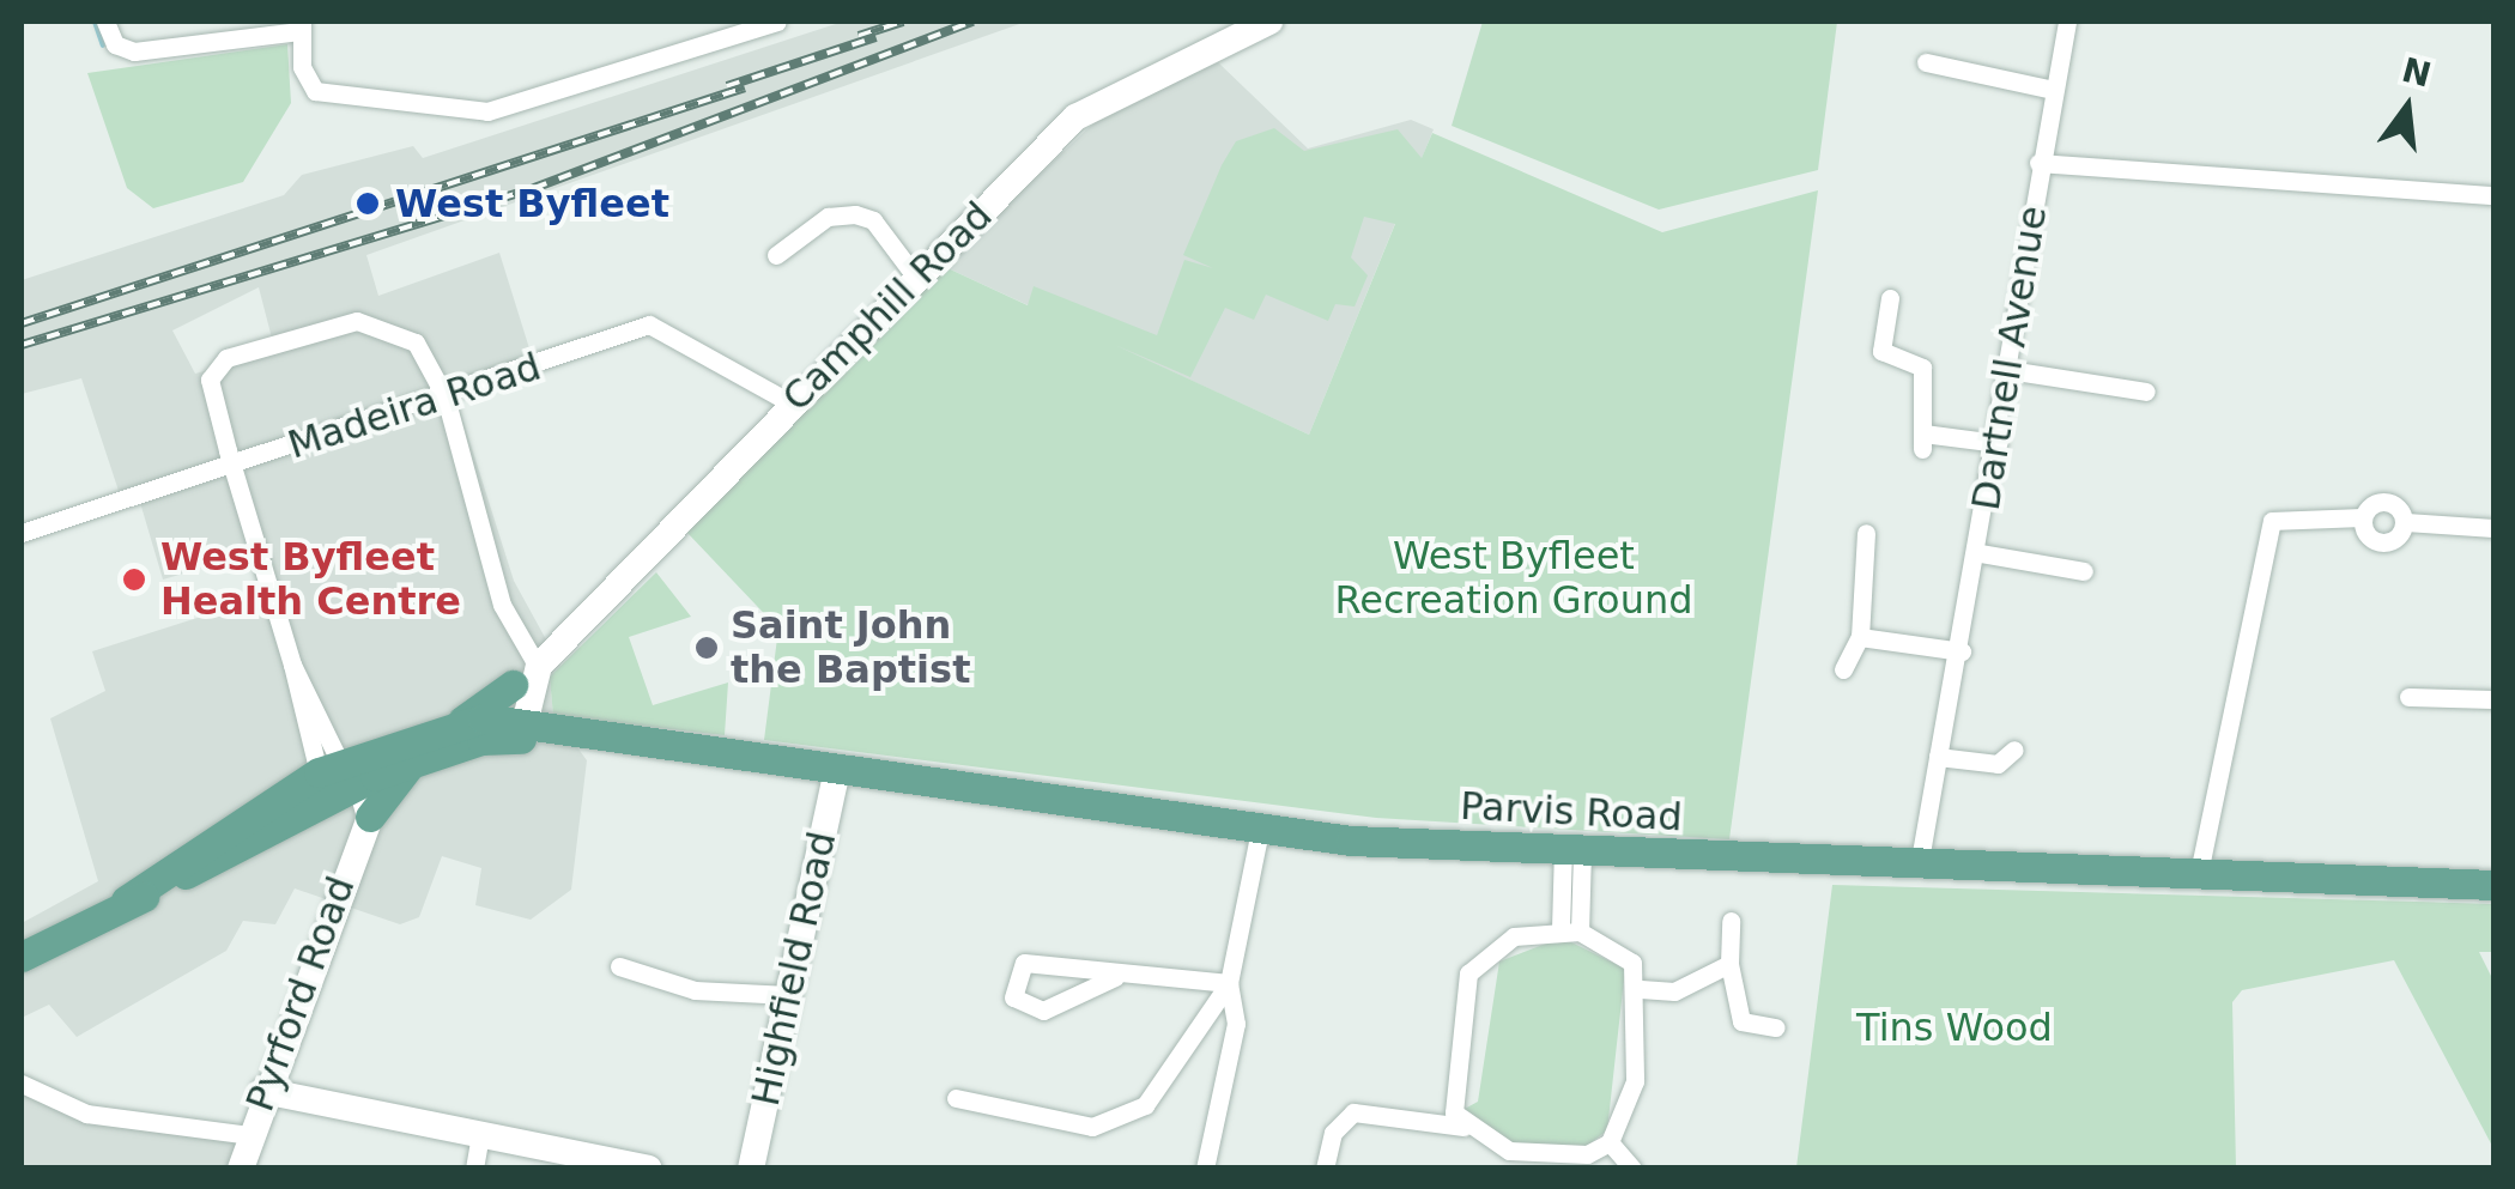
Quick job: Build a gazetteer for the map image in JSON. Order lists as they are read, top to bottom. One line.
{"streets":{"main road":["Parvis Road"],"street":["Camphill Road","Dartnell Avenue","Madeira Road","Highfield Road","Pyrford Road"]},"crossings":[["Camphill Road","Madeira Road"],["Camphill Road","Parvis Road"],["Dartnell Avenue","Parvis Road"],["Parvis Road","Highfield Road"]],"parks":["West Byfleet Recreation Ground","Tins Wood"],"places":["West Byfleet","West Byfleet Health Centre","Saint John the Baptist"],"north":"top"}
